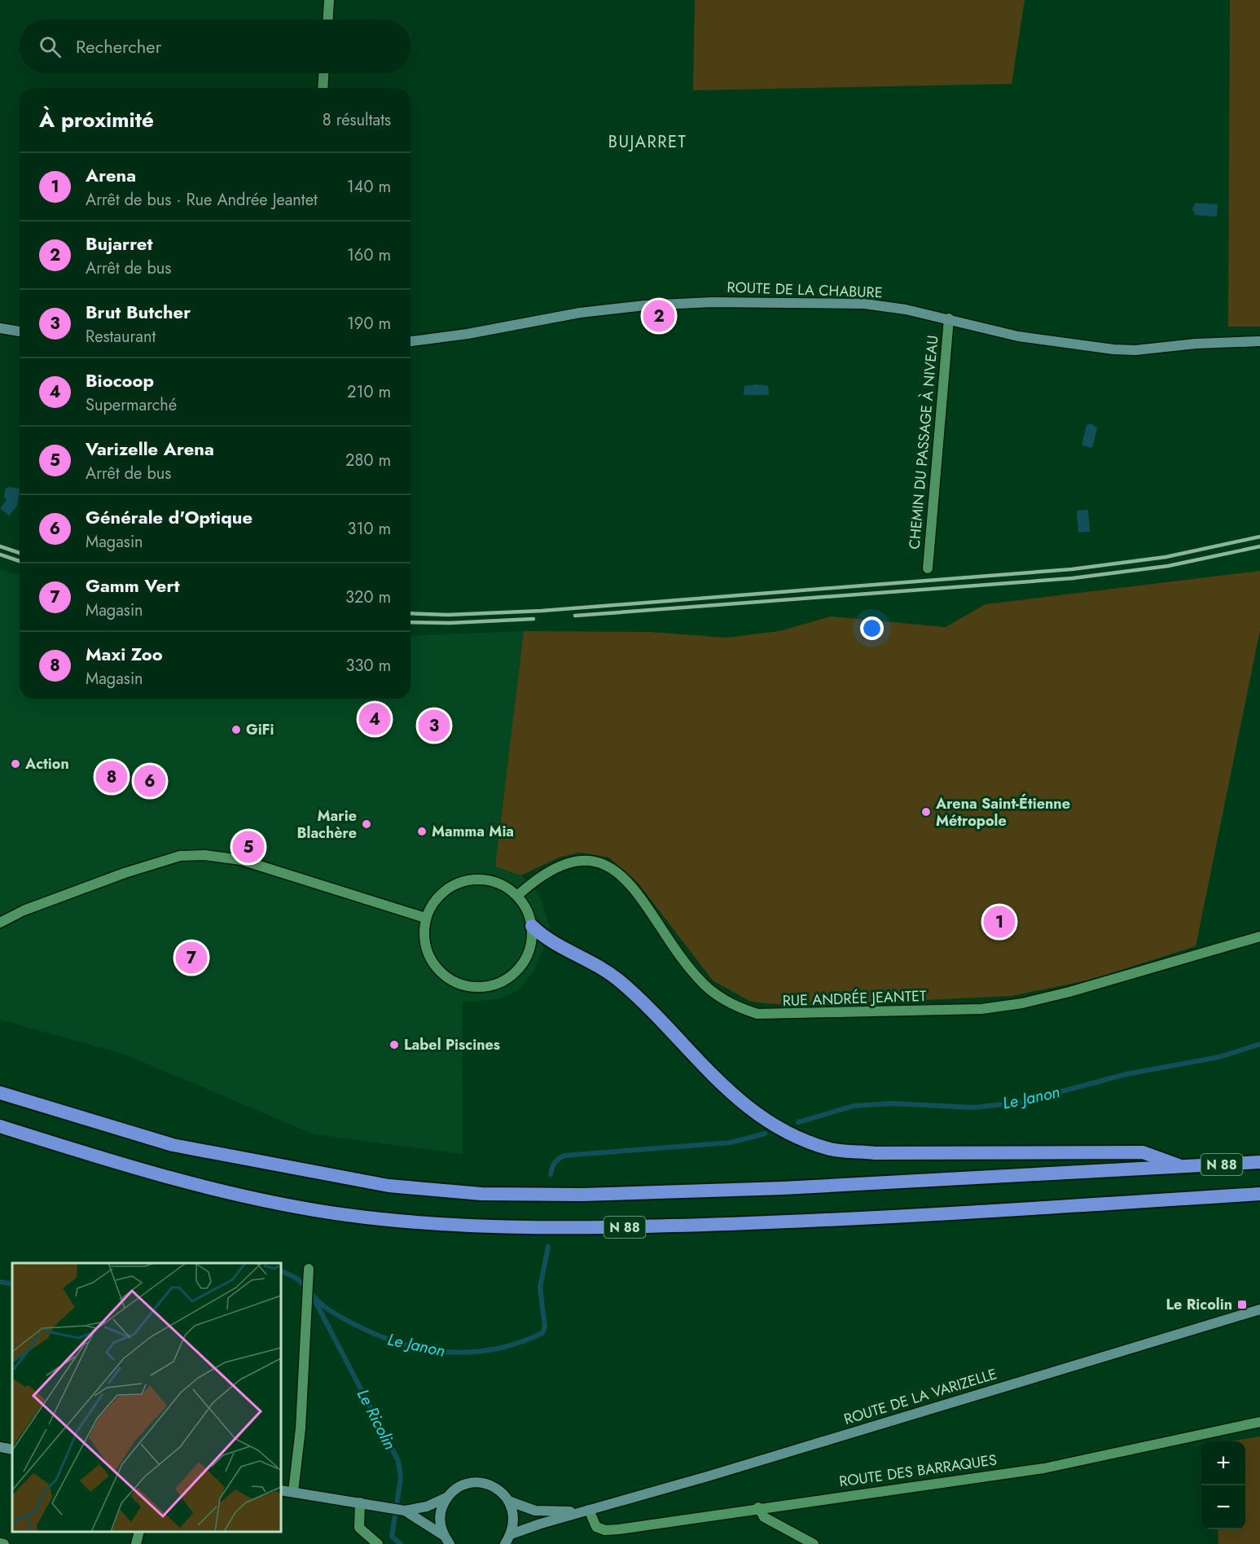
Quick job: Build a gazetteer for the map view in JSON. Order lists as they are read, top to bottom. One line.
{"streets":{"highway":["N 88"],"main road":["ROUTE DE LA CHABURE","ROUTE DE LA VARIZELLE"],"street":["CHEMIN DU PASSAGE À NIVEAU","RUE ANDRÉE JEANTET","ROUTE DES BARRAQUES"]},"crossings":[["ROUTE DE LA CHABURE","CHEMIN DU PASSAGE À NIVEAU"],["ROUTE DE LA VARIZELLE","ROUTE DES BARRAQUES"]],"districts":["BUJARRET"],"water":["Le Janon","Le Ricolin"],"places":{"other":["GiFi","Action","Arena Saint-Étienne Métropole","Marie Blachère","Mamma Mia","Label Piscines"],"transit":["Le Ricolin"]},"page":{"search":"Rechercher","heading":["À proximité","8 résultats"],"list":[{"mark":"1","name":"Arena","note":"Arrêt de bus · Rue Andrée Jeantet","value":"140 m"},{"mark":"2","name":"Bujarret","note":"Arrêt de bus","value":"160 m"},{"mark":"3","name":"Brut Butcher","note":"Restaurant","value":"190 m"},{"mark":"4","name":"Biocoop","note":"Supermarché","value":"210 m"},{"mark":"5","name":"Varizelle Arena","note":"Arrêt de bus","value":"280 m"},{"mark":"6","name":"Générale d'Optique","note":"Magasin","value":"310 m"},{"mark":"7","name":"Gamm Vert","note":"Magasin","value":"320 m"},{"mark":"8","name":"Maxi Zoo","note":"Magasin","value":"330 m"}],"pins":["2","4","3","8","6","5","1","7"],"map_buttons":["+","−"]}}
